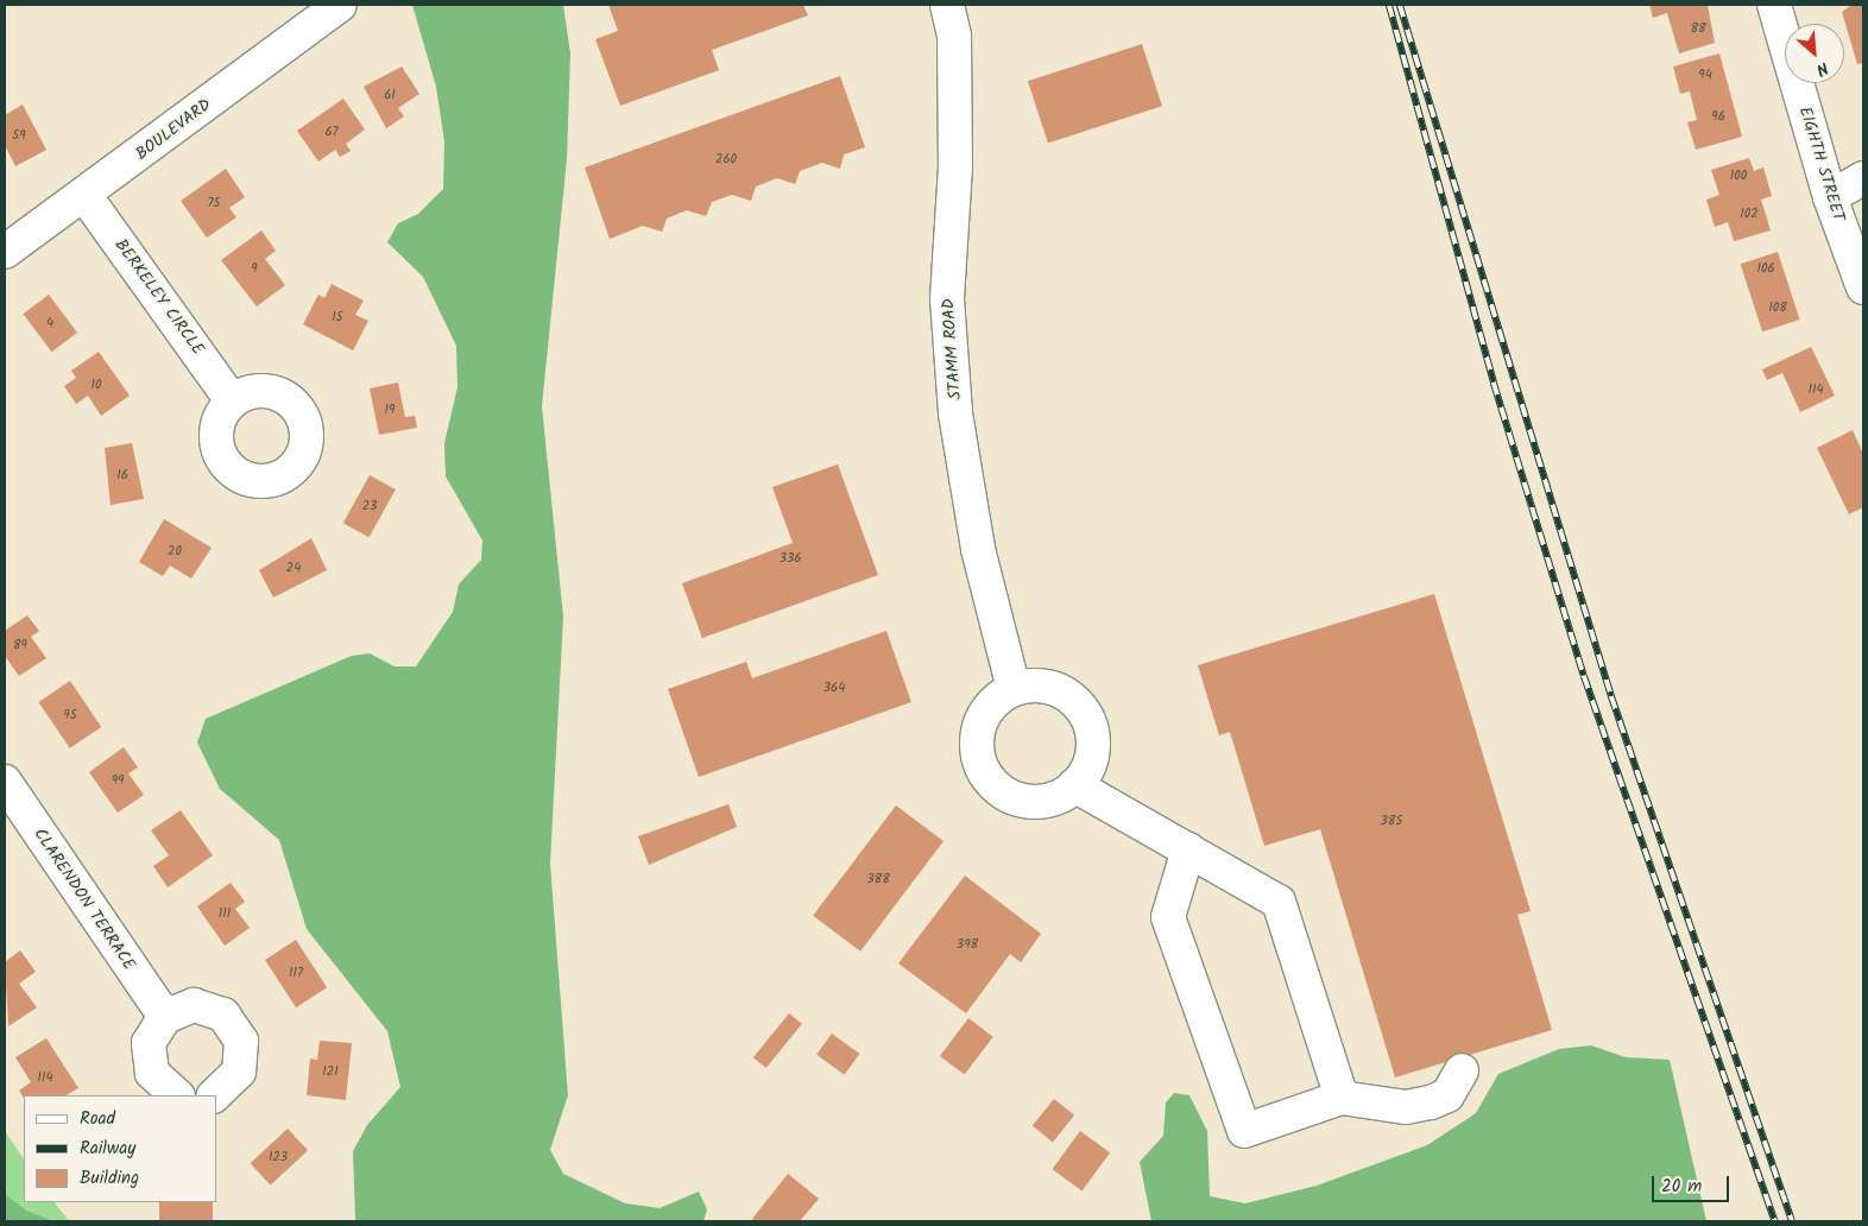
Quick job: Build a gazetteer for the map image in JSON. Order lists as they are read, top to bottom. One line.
{"streets":{"street":["BOULEVARD","EIGHTH STREET","BERKELEY CIRCLE","STAMM ROAD","CLARENDON TERRACE"]},"crossings":[["BOULEVARD","BERKELEY CIRCLE"]],"house_numbers":["88","94","61","96","67","59","260","100","75","102","9","106","108","15","4","10","114","19","16","23","20","336","24","89","364","95","99","385","388","111","398","117","121","114","123"],"legend":["Road","Railway","Building"],"scale_bar":"20 m","north":"bottom right"}
